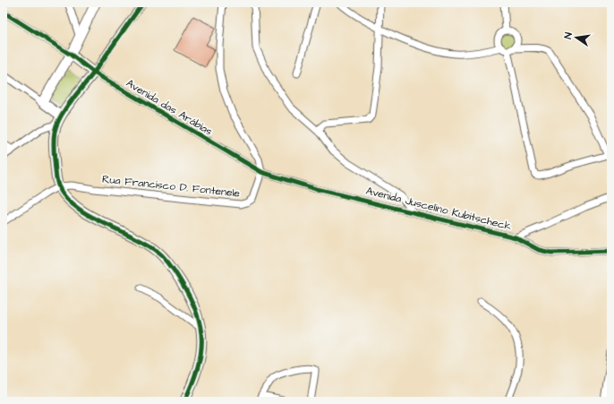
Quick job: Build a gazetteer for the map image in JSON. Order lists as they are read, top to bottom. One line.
{"streets":{"street":["Avenida das Arábias","Rua Francisco D. Fontenele","Avenida Juscelino Kubitscheck"]},"crossings":[["Avenida das Arábias","Rua Francisco D. Fontenele"],["Avenida das Arábias","Avenida Juscelino Kubitscheck"],["Rua Francisco D. Fontenele","Avenida Juscelino Kubitscheck"]],"north":"left"}
